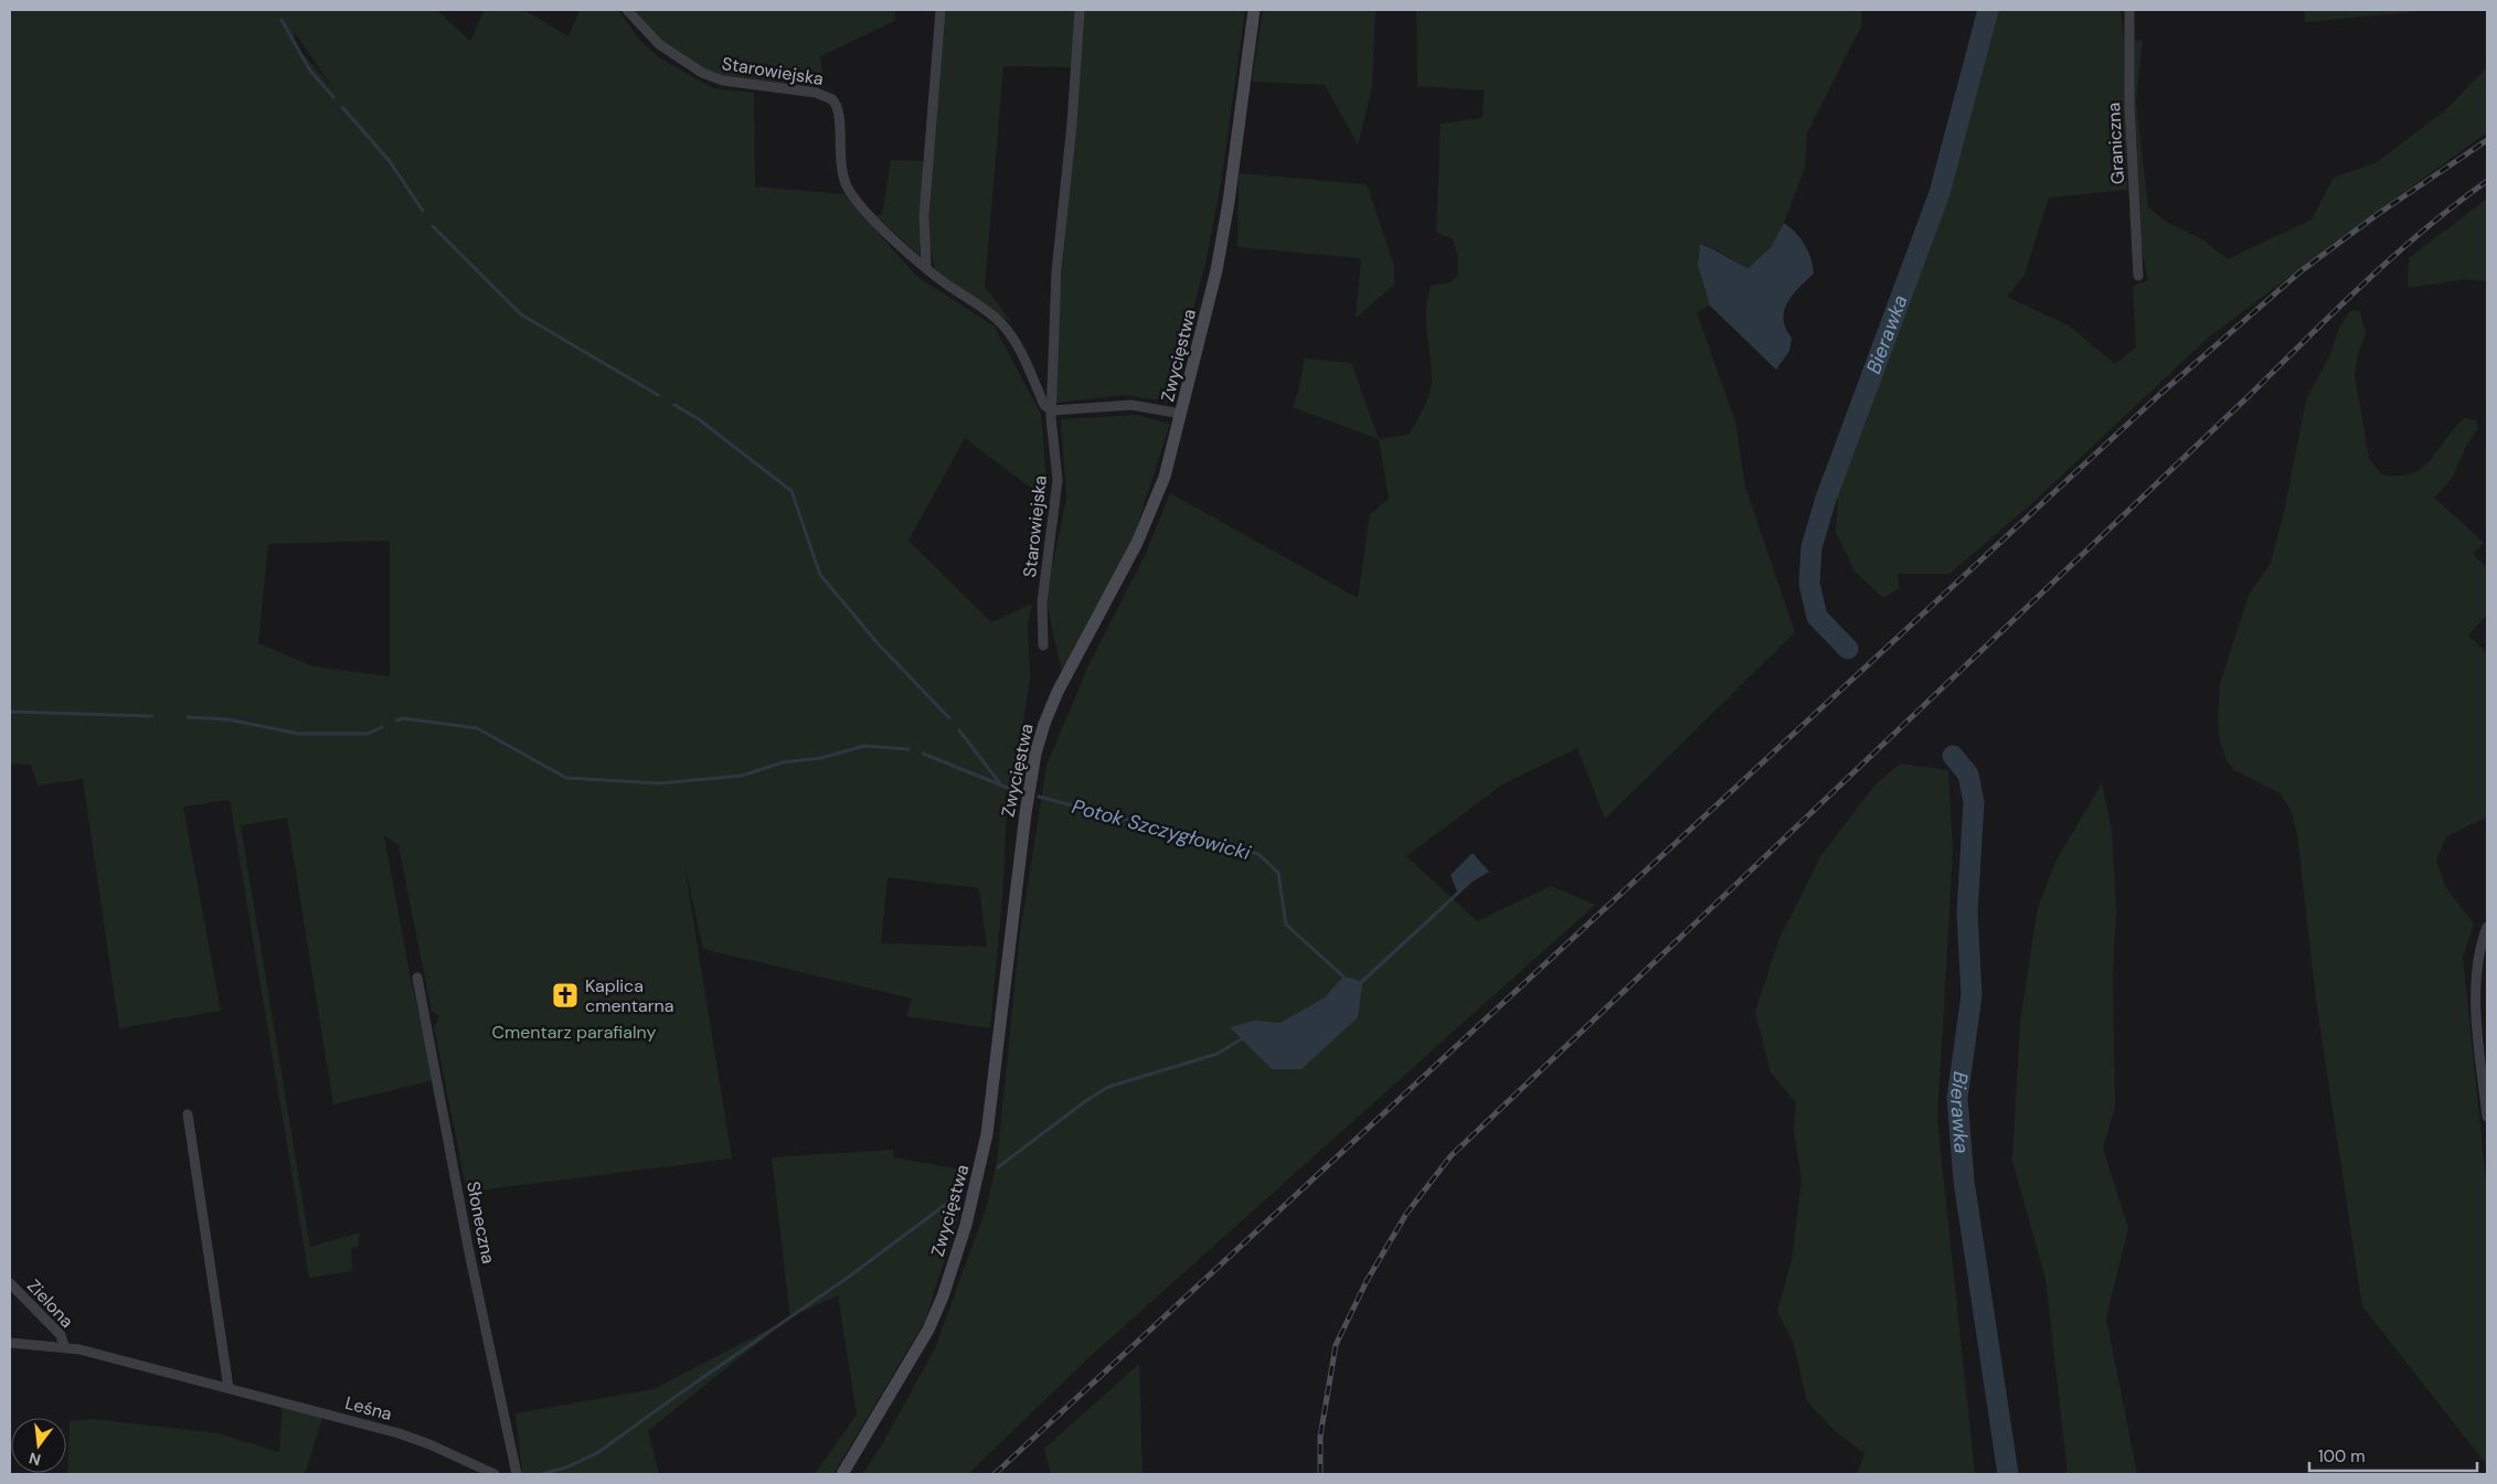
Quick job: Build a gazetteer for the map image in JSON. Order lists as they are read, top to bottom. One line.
{"streets":{"main road":["Zwycięstwa"],"street":["Starowiejska","Graniczna","Słoneczna","Zielona","Leśna"]},"crossings":[["Zielona","Leśna"]],"water":["Bierawka","Potok Szczygłowicki"],"parks":["Cmentarz parafialny"],"places":{"church":["Kaplica cmentarna"]},"scale_bar":"100 m","north":"bottom"}
